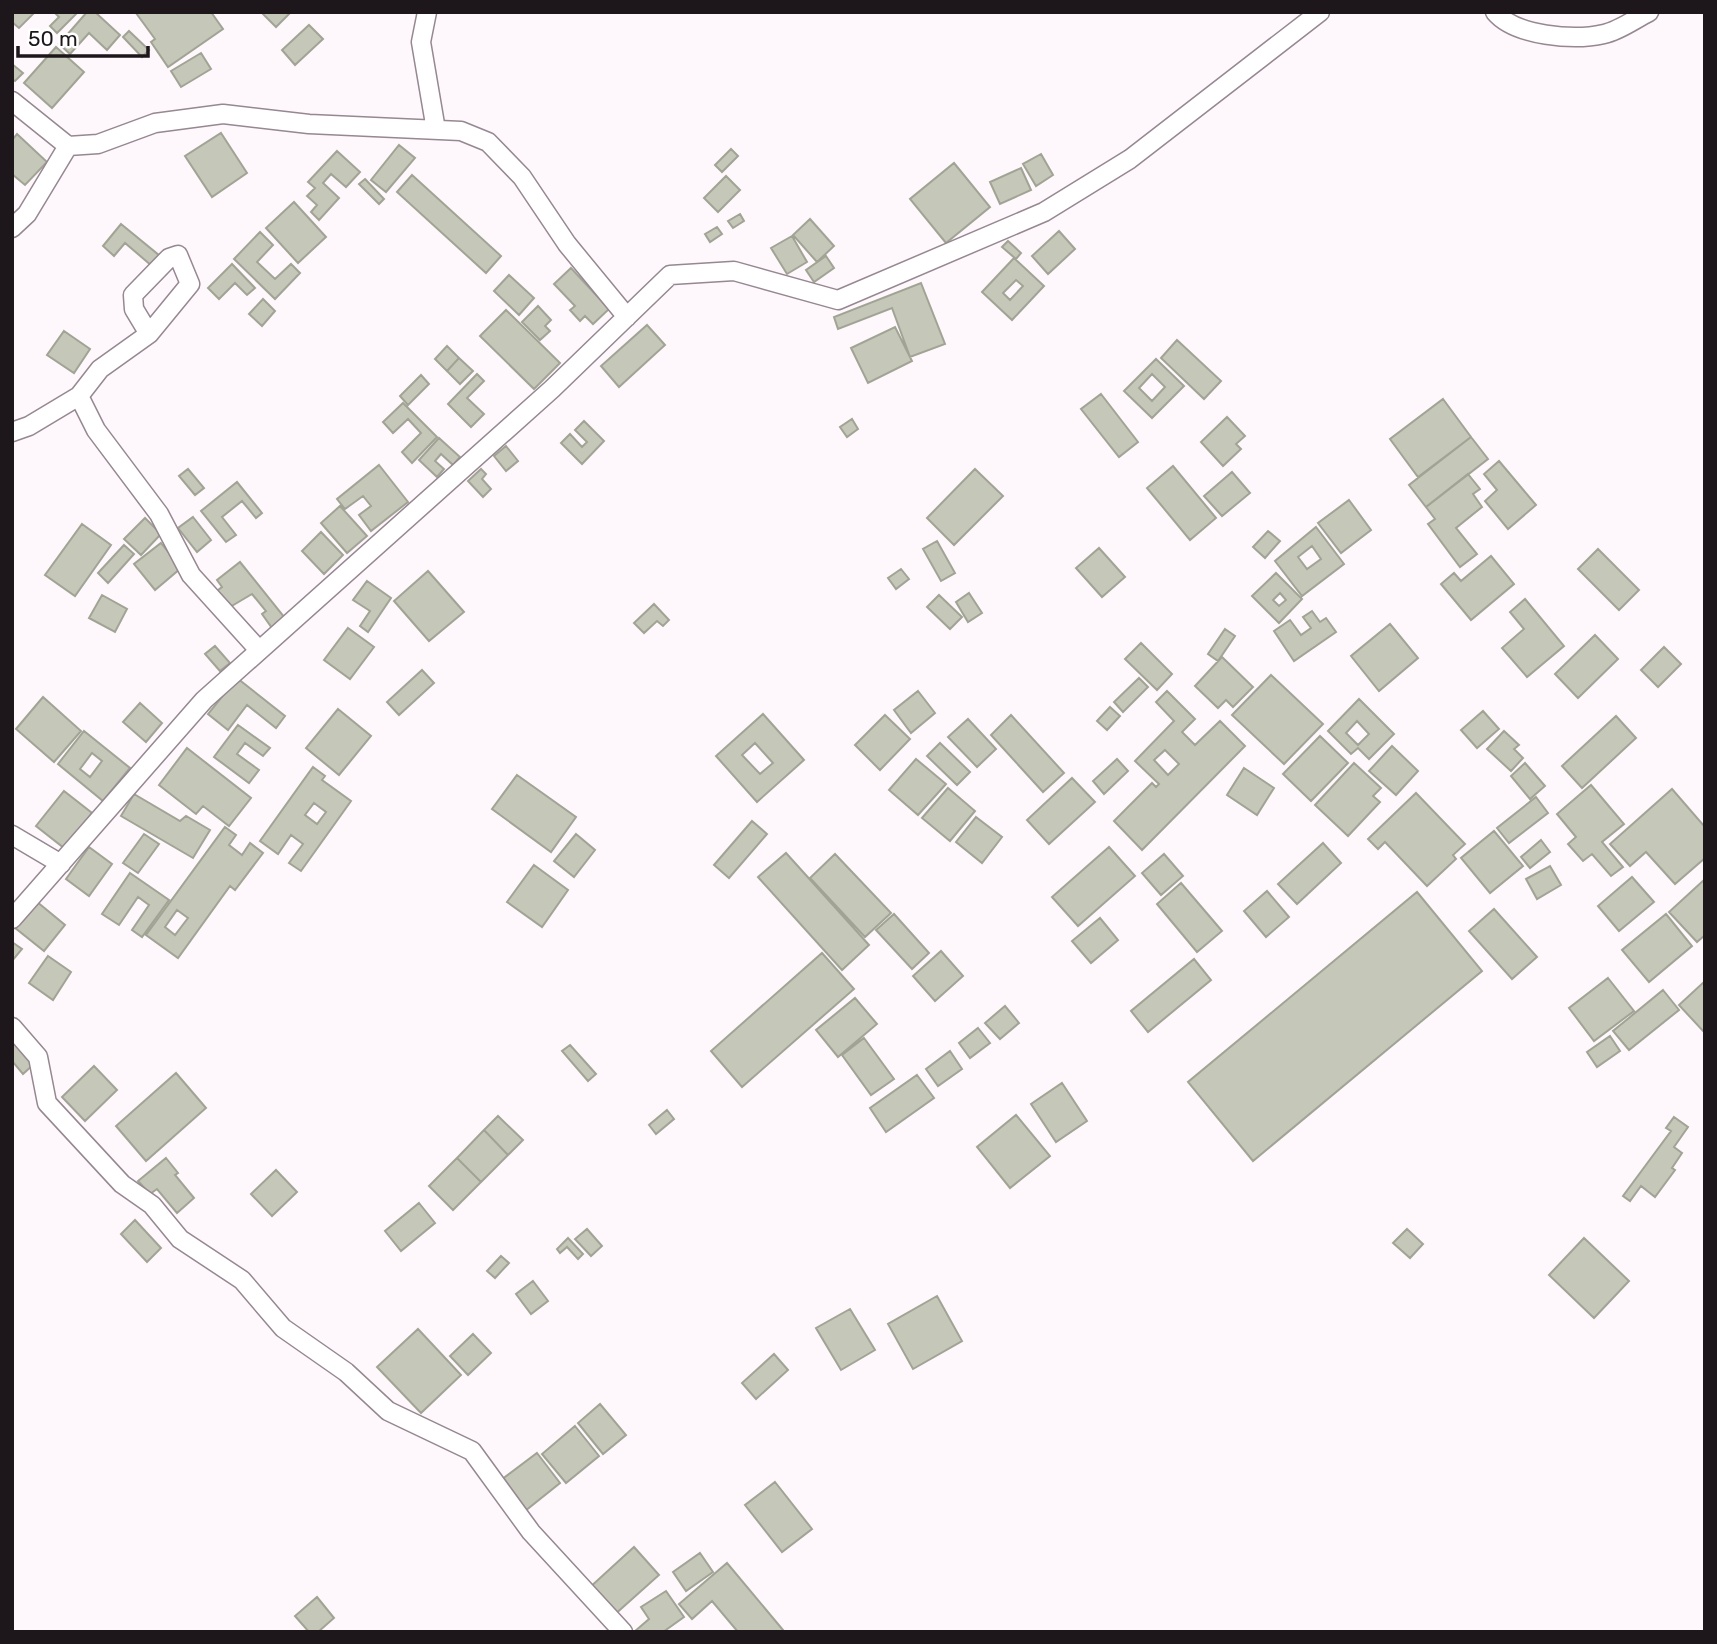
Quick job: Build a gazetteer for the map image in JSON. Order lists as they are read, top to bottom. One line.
{"scale_bar":"50 m"}
